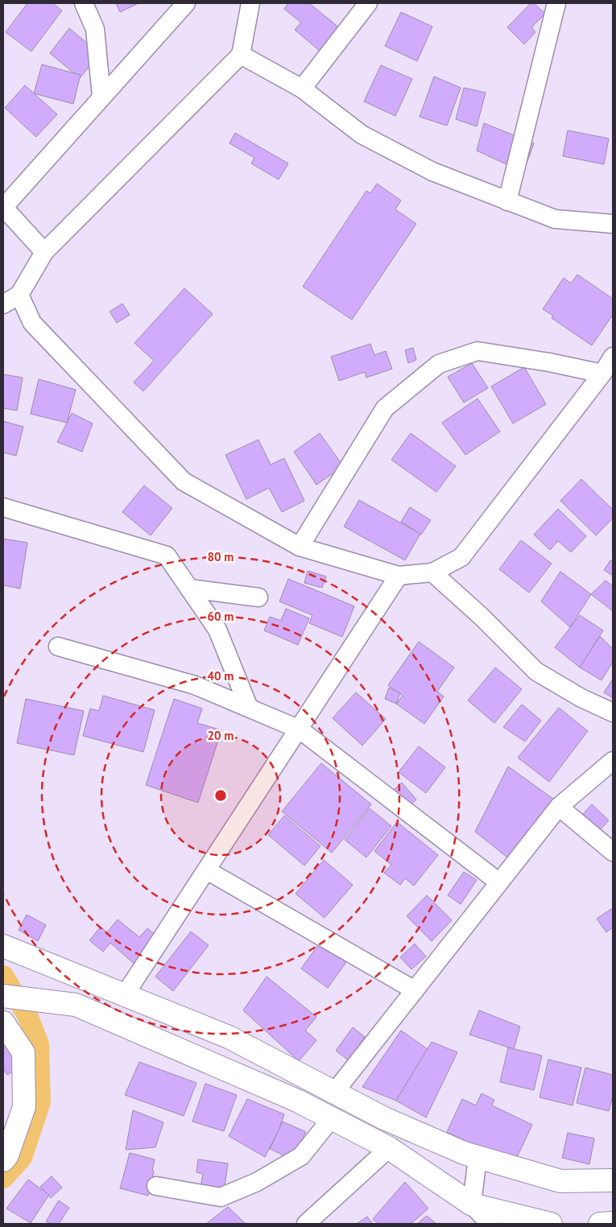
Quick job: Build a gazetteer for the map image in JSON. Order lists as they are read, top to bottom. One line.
{"rings":["80 m","60 m","40 m","20 m"]}
